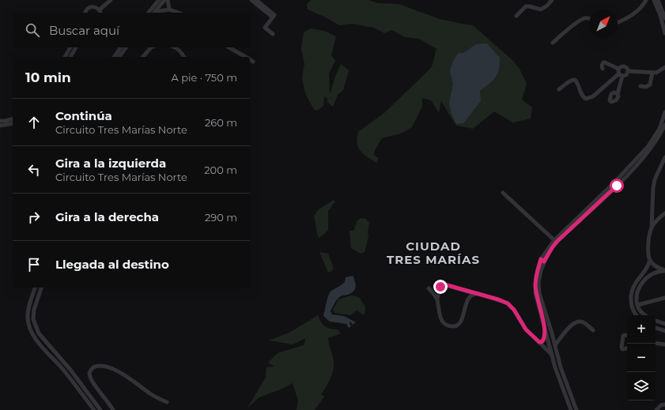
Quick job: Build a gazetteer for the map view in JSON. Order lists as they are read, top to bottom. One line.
{"districts":["CIUDAD TRES MARÍAS"],"north":"top right","page":{"search":"Buscar aquí","heading":["10 min","A pie · 750 m"],"list":[["Continúa","Circuito Tres Marías Norte","260 m"],["Gira a la izquierda","Circuito Tres Marías Norte","200 m"],["Gira a la derecha","290 m"],"Llegada al destino"],"map_buttons":["+","−"]}}
